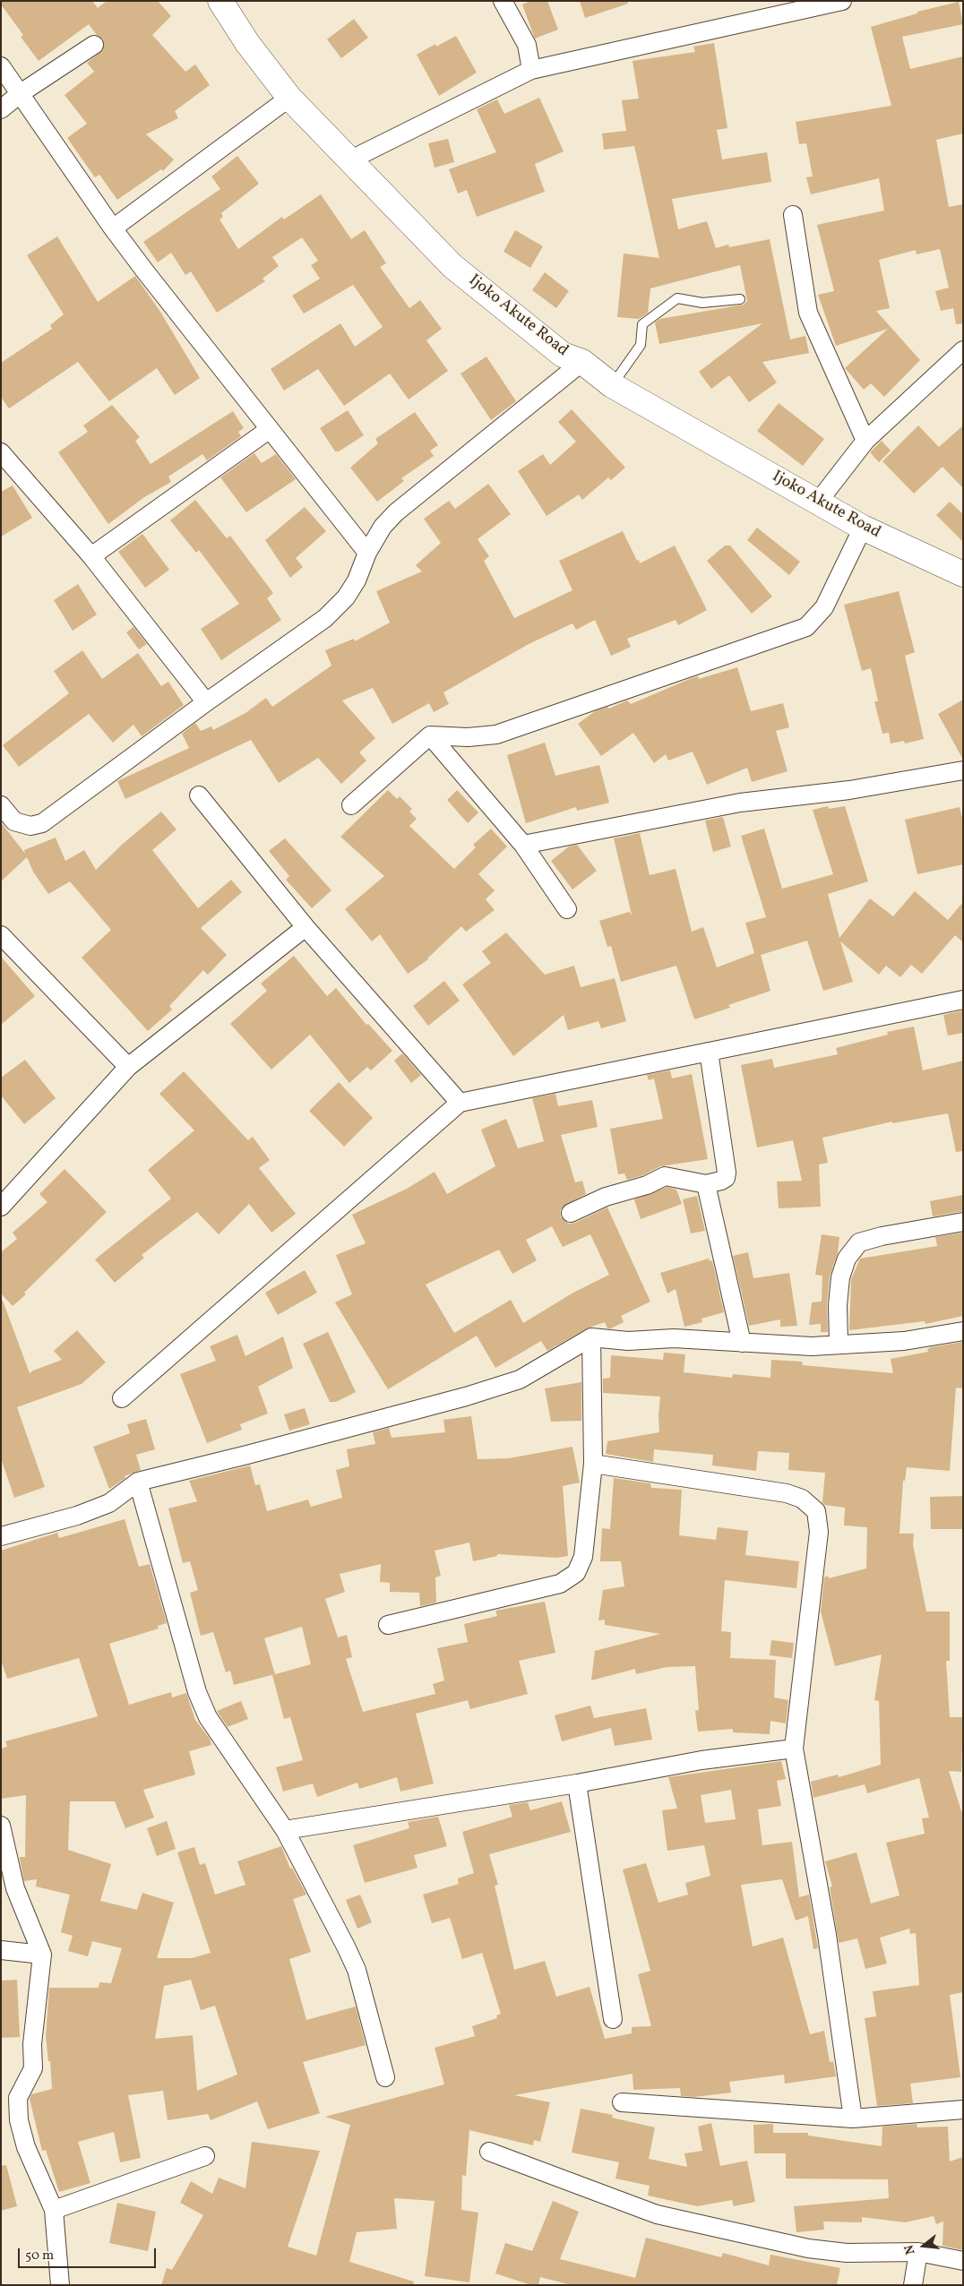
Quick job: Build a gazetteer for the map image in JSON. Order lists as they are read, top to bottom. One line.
{"streets":{"main road":["Ijoko Akute Road"]},"scale_bar":"50 m","north":"left"}
